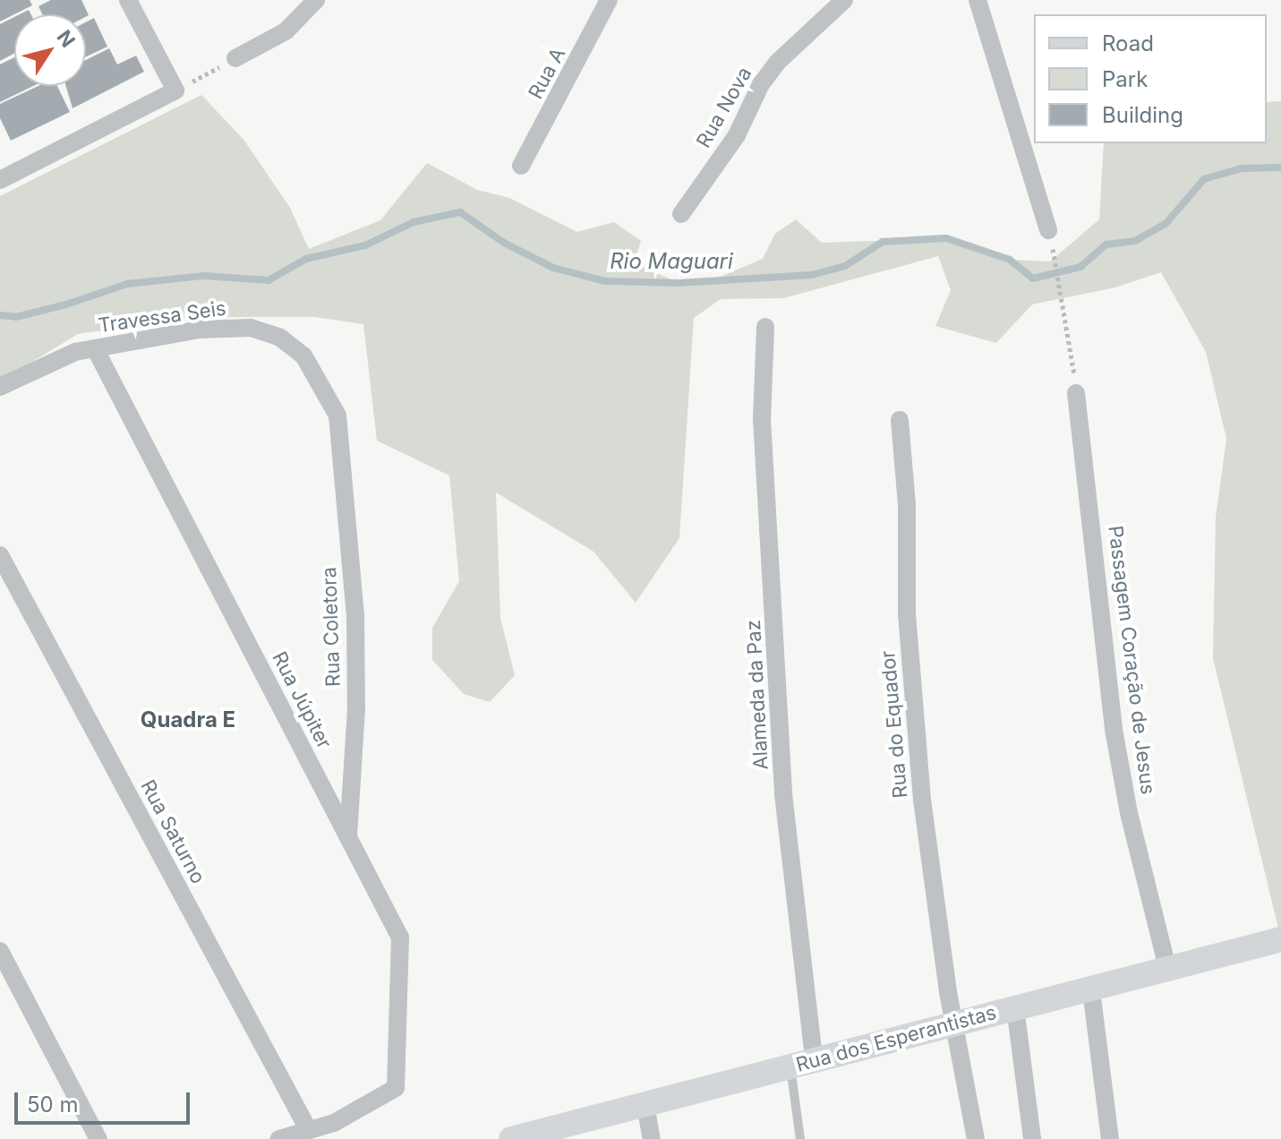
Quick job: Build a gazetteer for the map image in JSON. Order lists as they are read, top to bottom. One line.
{"streets":{"main road":["Rua dos Esperantistas"],"street":["Rua A","Rua Nova","Travessa Seis","Rua Coletora","Passagem Coração de Jesus","Alameda da Paz","Rua Júpiter","Rua do Equador","Rua Saturno"]},"crossings":[["Travessa Seis","Rua Coletora"],["Travessa Seis","Rua Júpiter"],["Rua Coletora","Rua Júpiter"],["Passagem Coração de Jesus","Rua dos Esperantistas"],["Alameda da Paz","Rua dos Esperantistas"],["Rua Júpiter","Rua Saturno"],["Rua do Equador","Rua dos Esperantistas"]],"districts":["Quadra E"],"water":["Rio Maguari"],"legend":["Road","Park","Building"],"scale_bar":"50 m","north":"top right"}
